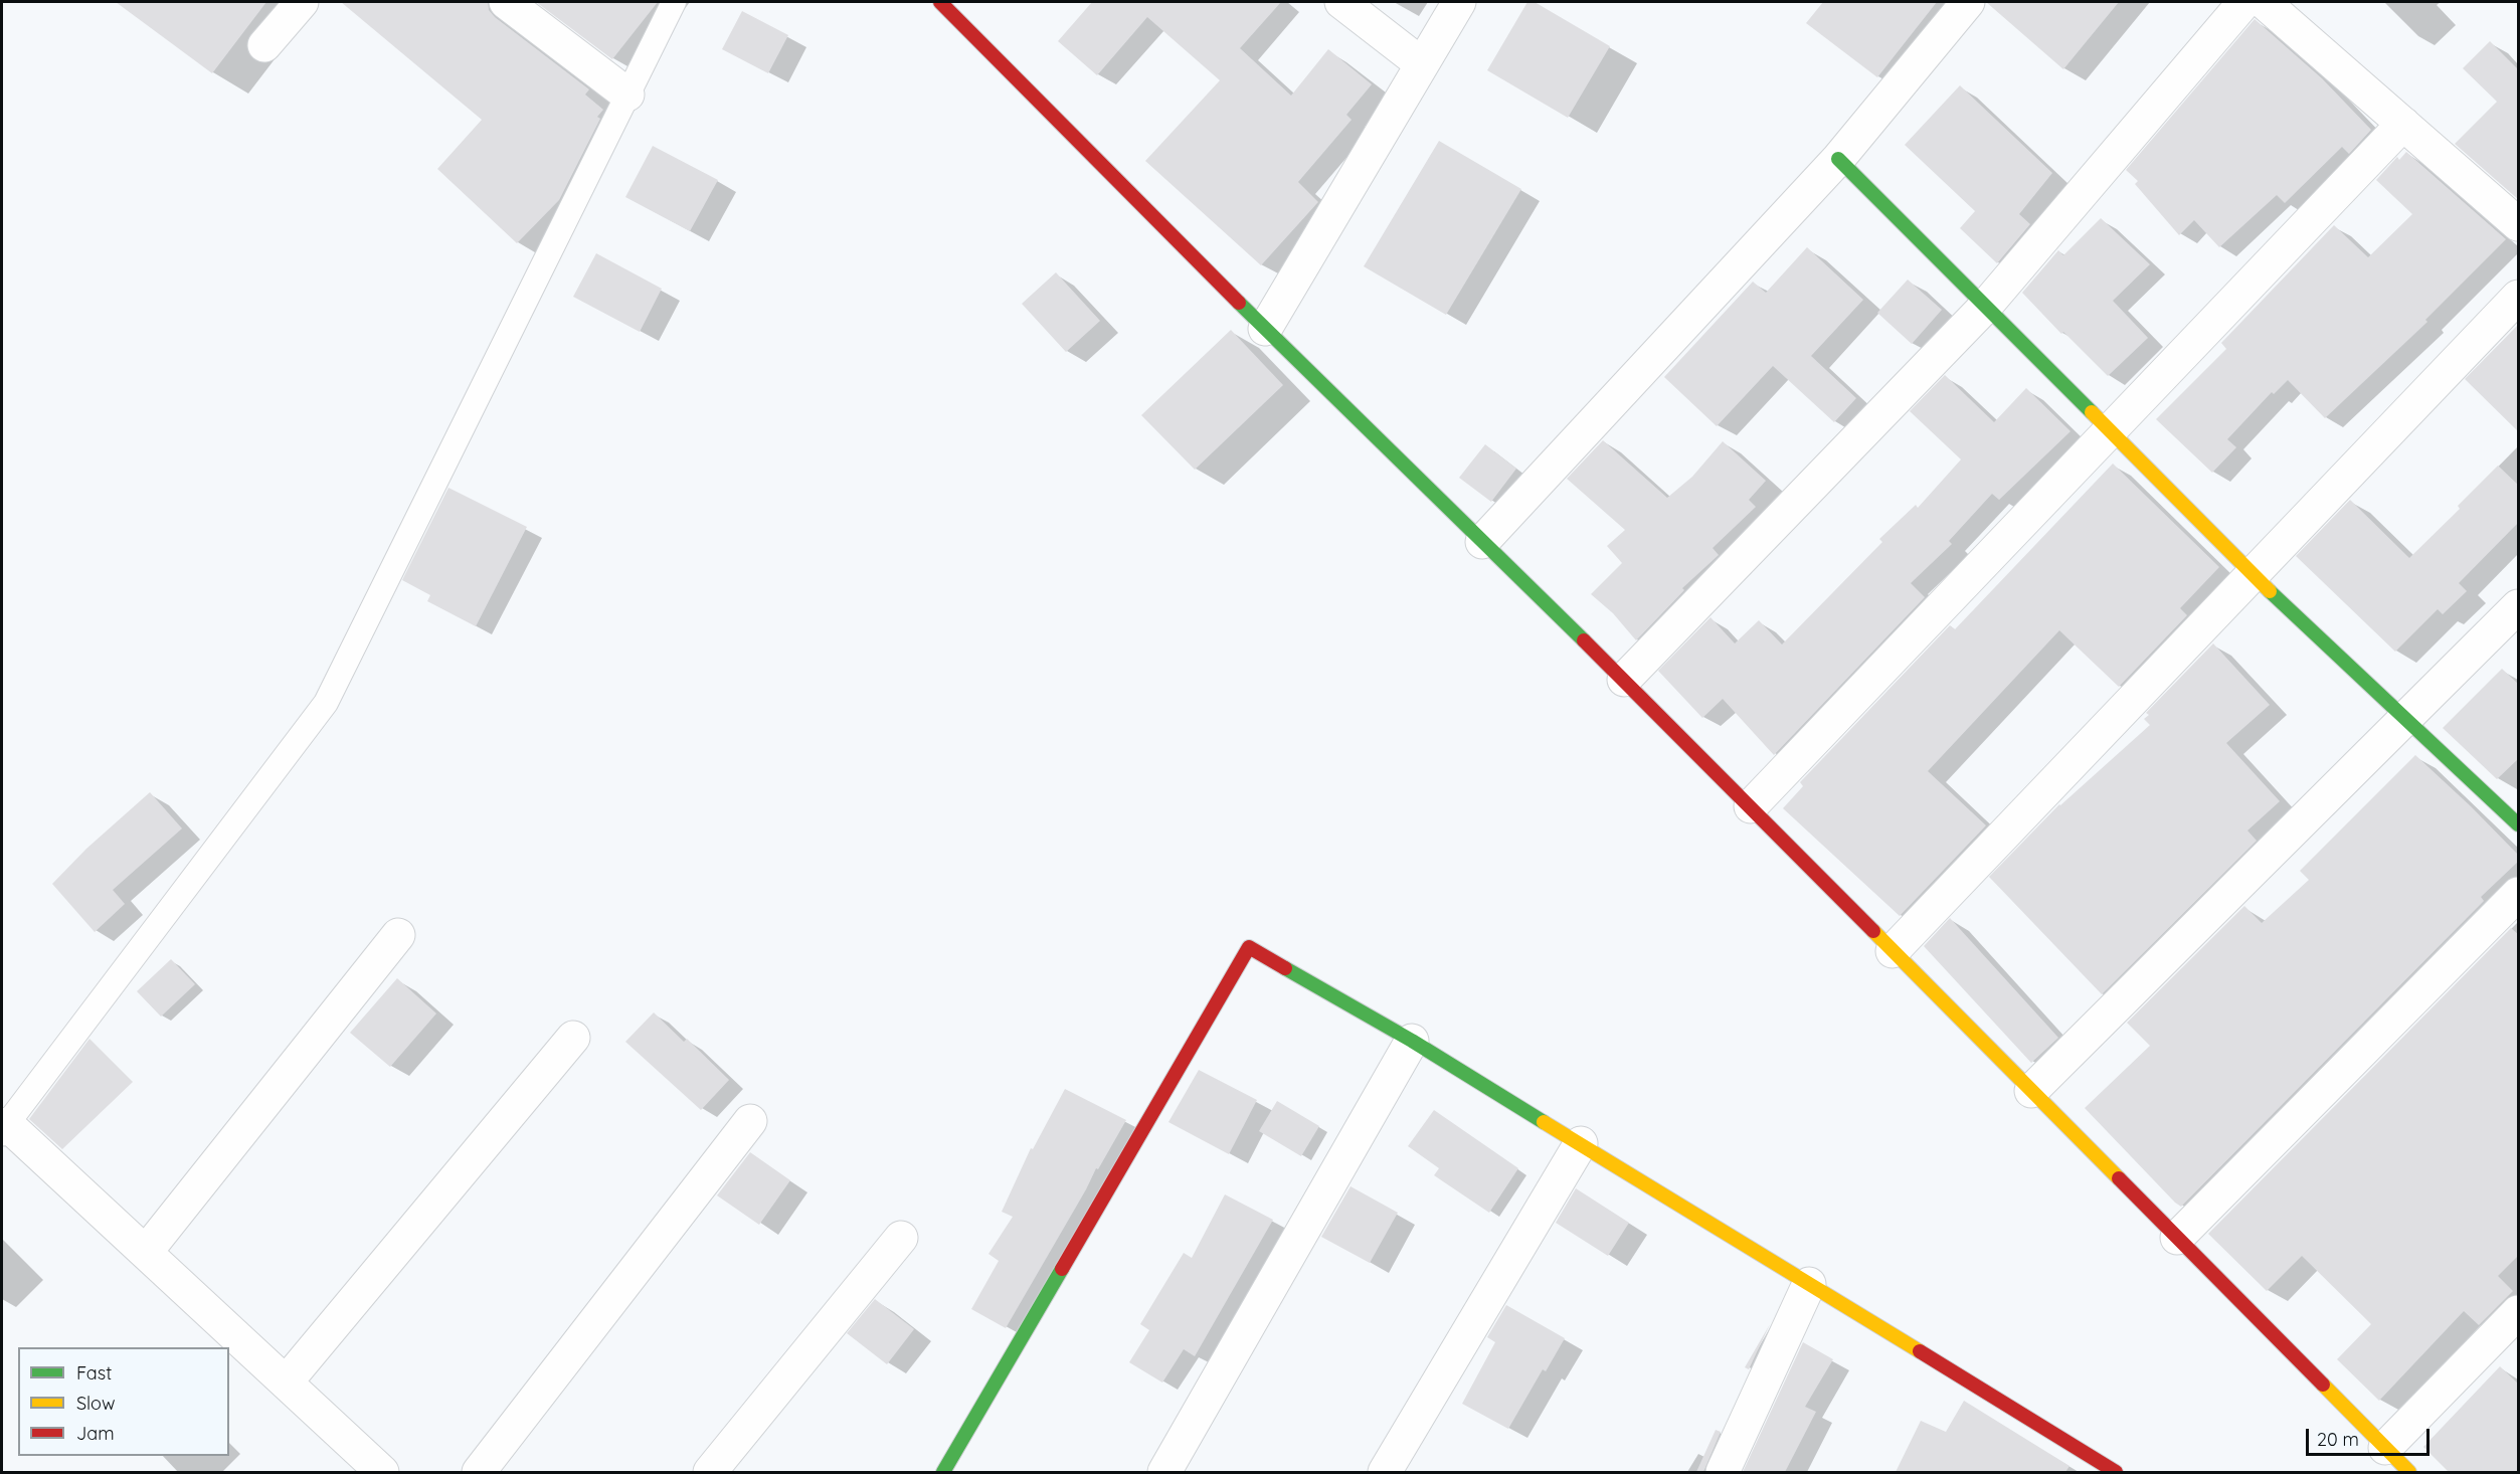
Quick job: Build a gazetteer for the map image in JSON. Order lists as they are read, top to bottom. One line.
{"legend":["Fast","Slow","Jam"],"scale_bar":"20 m"}
